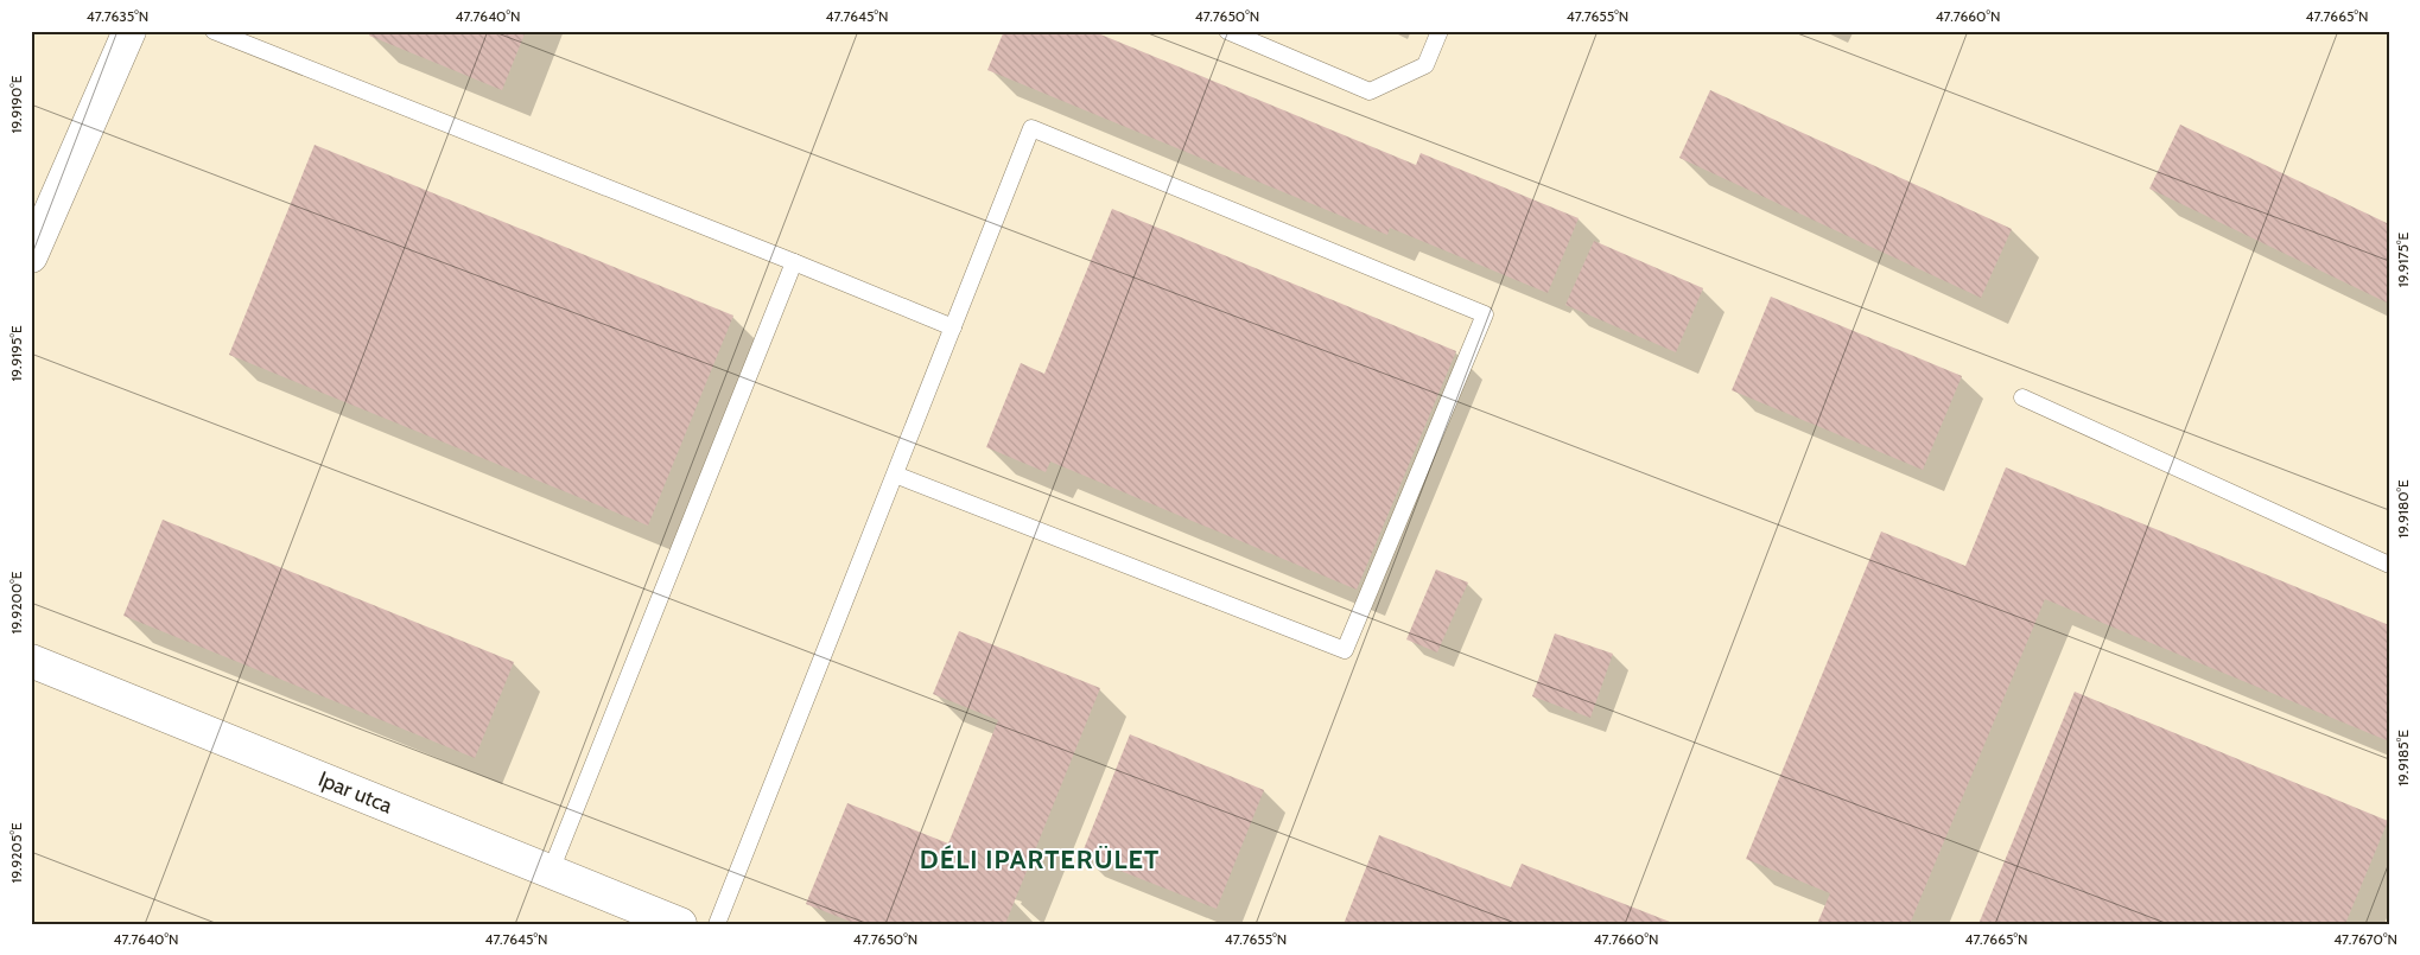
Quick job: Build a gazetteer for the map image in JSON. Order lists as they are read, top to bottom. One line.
{"streets":{"street":["Ipar utca"]},"districts":["DÉLI IPARTERÜLET"],"coordinates":["47.7635°N","47.7640°N","47.7645°N","47.7650°N","47.7655°N","47.7660°N","47.7665°N","19.9190°E","19.9175°E","19.9195°E","19.9180°E","19.9200°E","19.9185°E","19.9205°E","47.7670°N"]}
